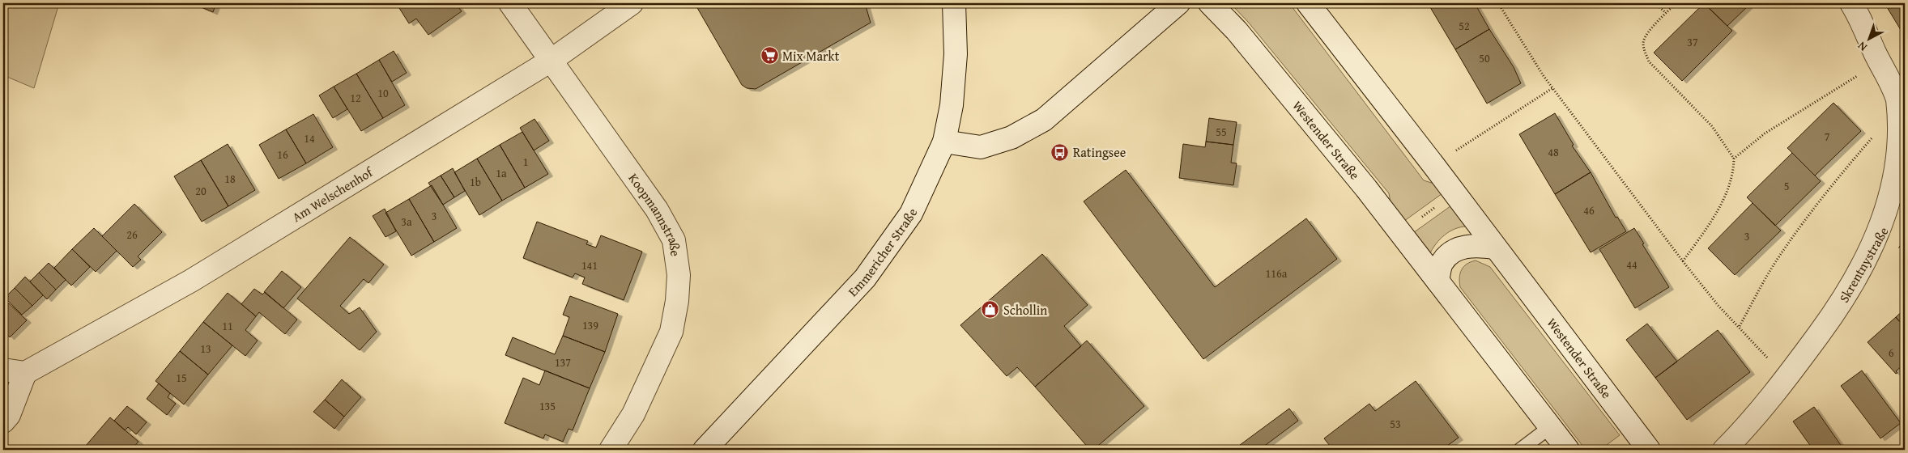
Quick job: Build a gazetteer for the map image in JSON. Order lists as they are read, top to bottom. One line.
{"streets":{"main road":["Westender Straße","Am Welschenhof","Koopmannstraße","Emmericher Straße","Skrentnystraße"]},"crossings":[["Am Welschenhof","Koopmannstraße"]],"places":{"supermarket":["Mix Markt"],"bus stop":["Ratingsee"],"shop":["Schollin"]},"house_numbers":["52","37","50","10","12","55","7","14","48","16","1","1a","18","1b","5","20","46","3","3a","26","3","44","141","116a","139","11","13","6","137","15","135","53"],"north":"bottom left"}
